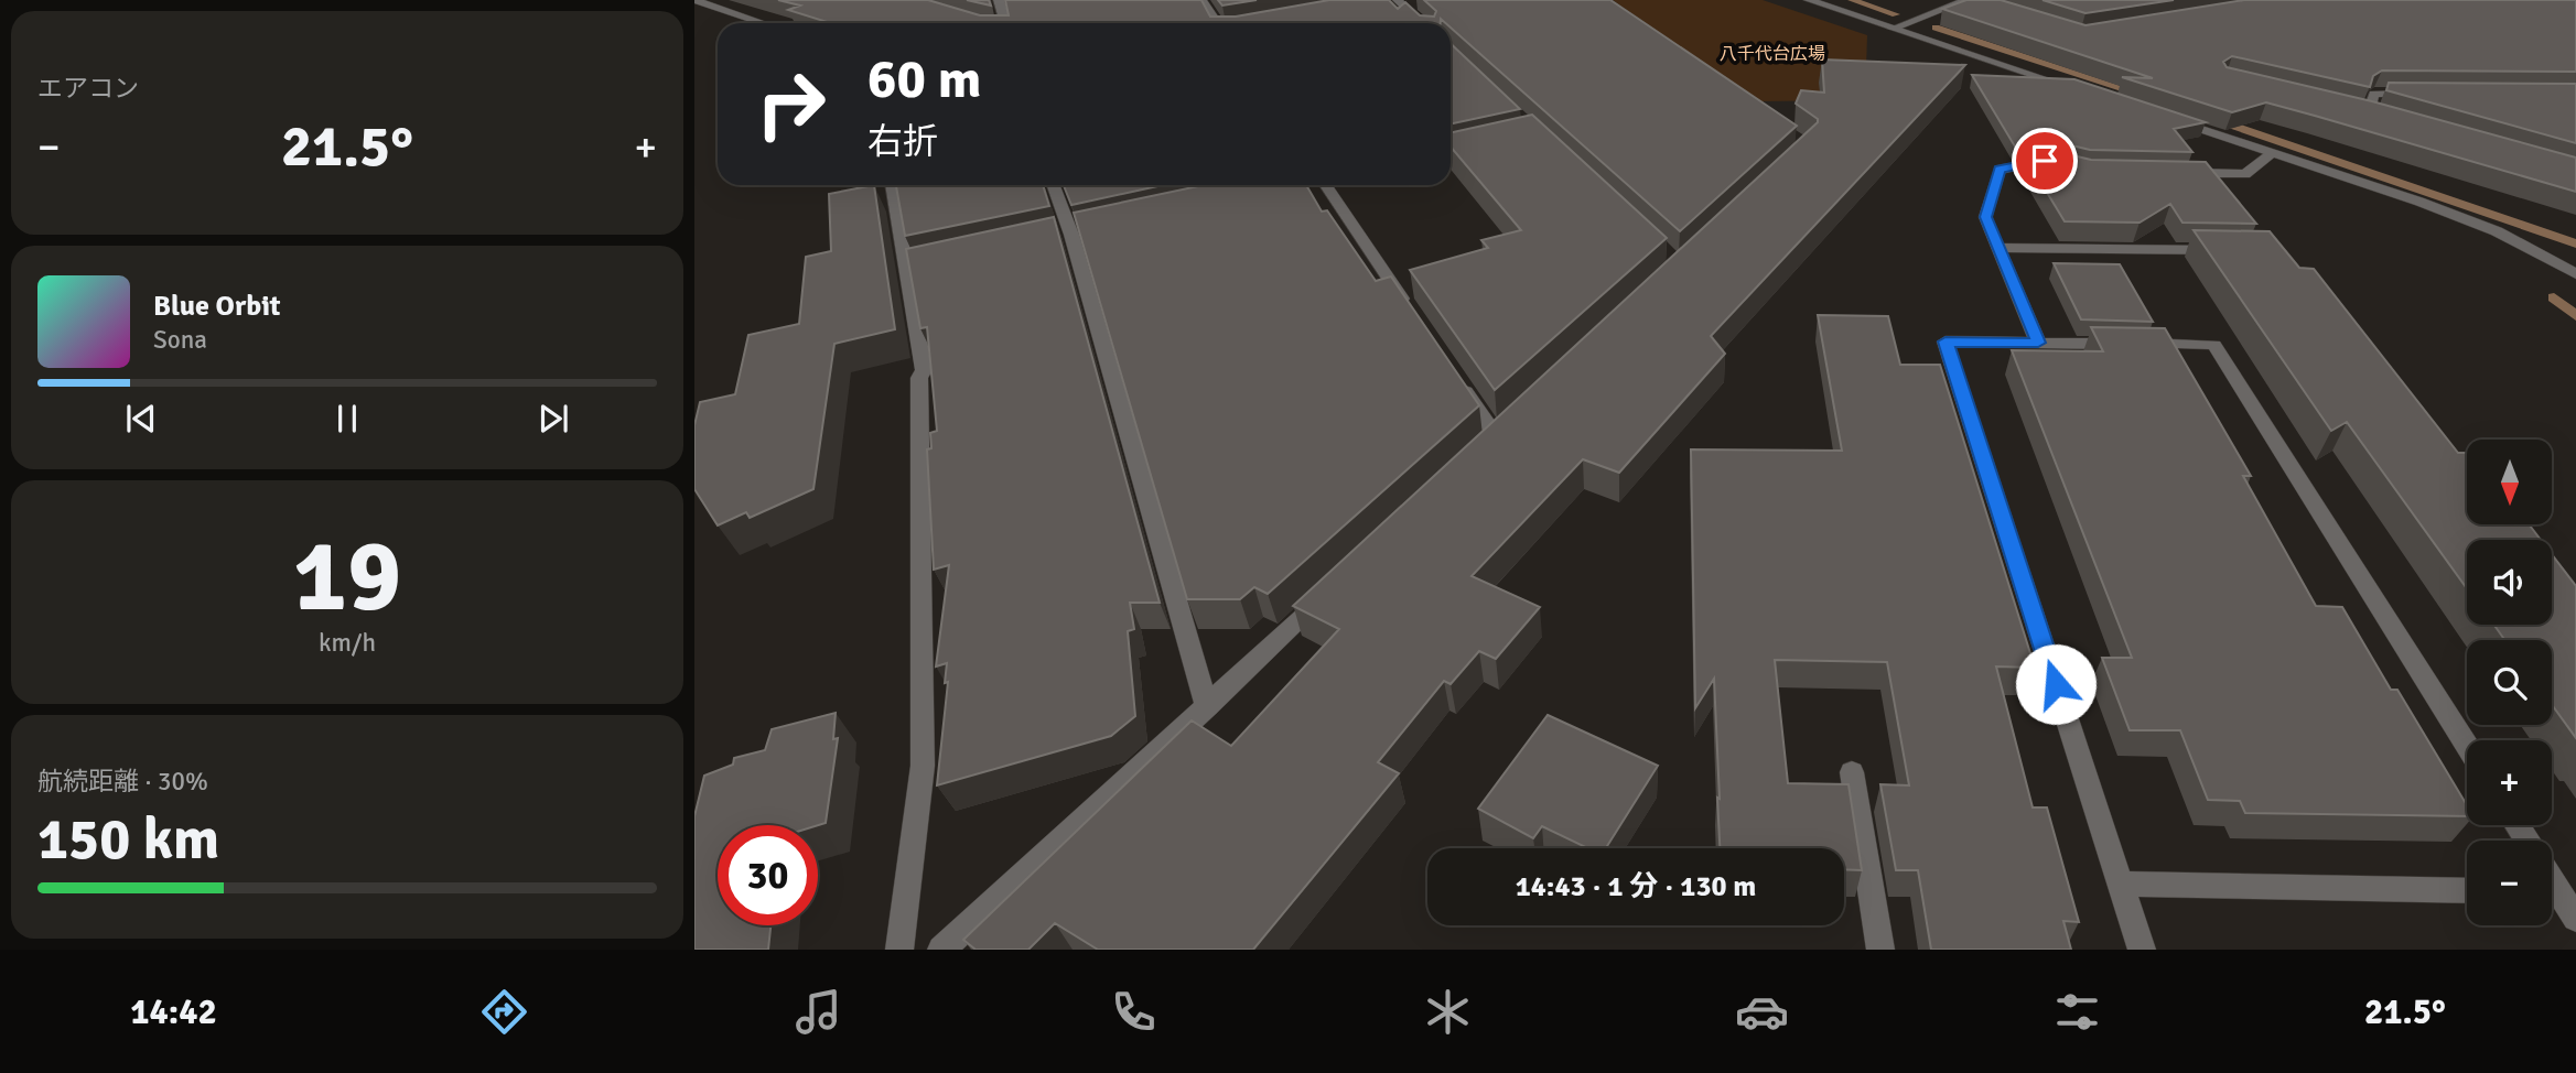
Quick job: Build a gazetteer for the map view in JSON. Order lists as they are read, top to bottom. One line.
{"parks":["八千代台広場"],"north":"bottom","page":{"tile":["エアコン",["19","km/h"],["航続距離 · 30%","150 km"]],"turn":["60 m","右折"],"heat":["−","21.5°","+"],"song":["Blue Orbit","Sona"],"map_buttons":["+","−"],"limit":"30","trip":"14:43 · 1 分 · 130 m","tabs":["14:42","21.5°"]}}
